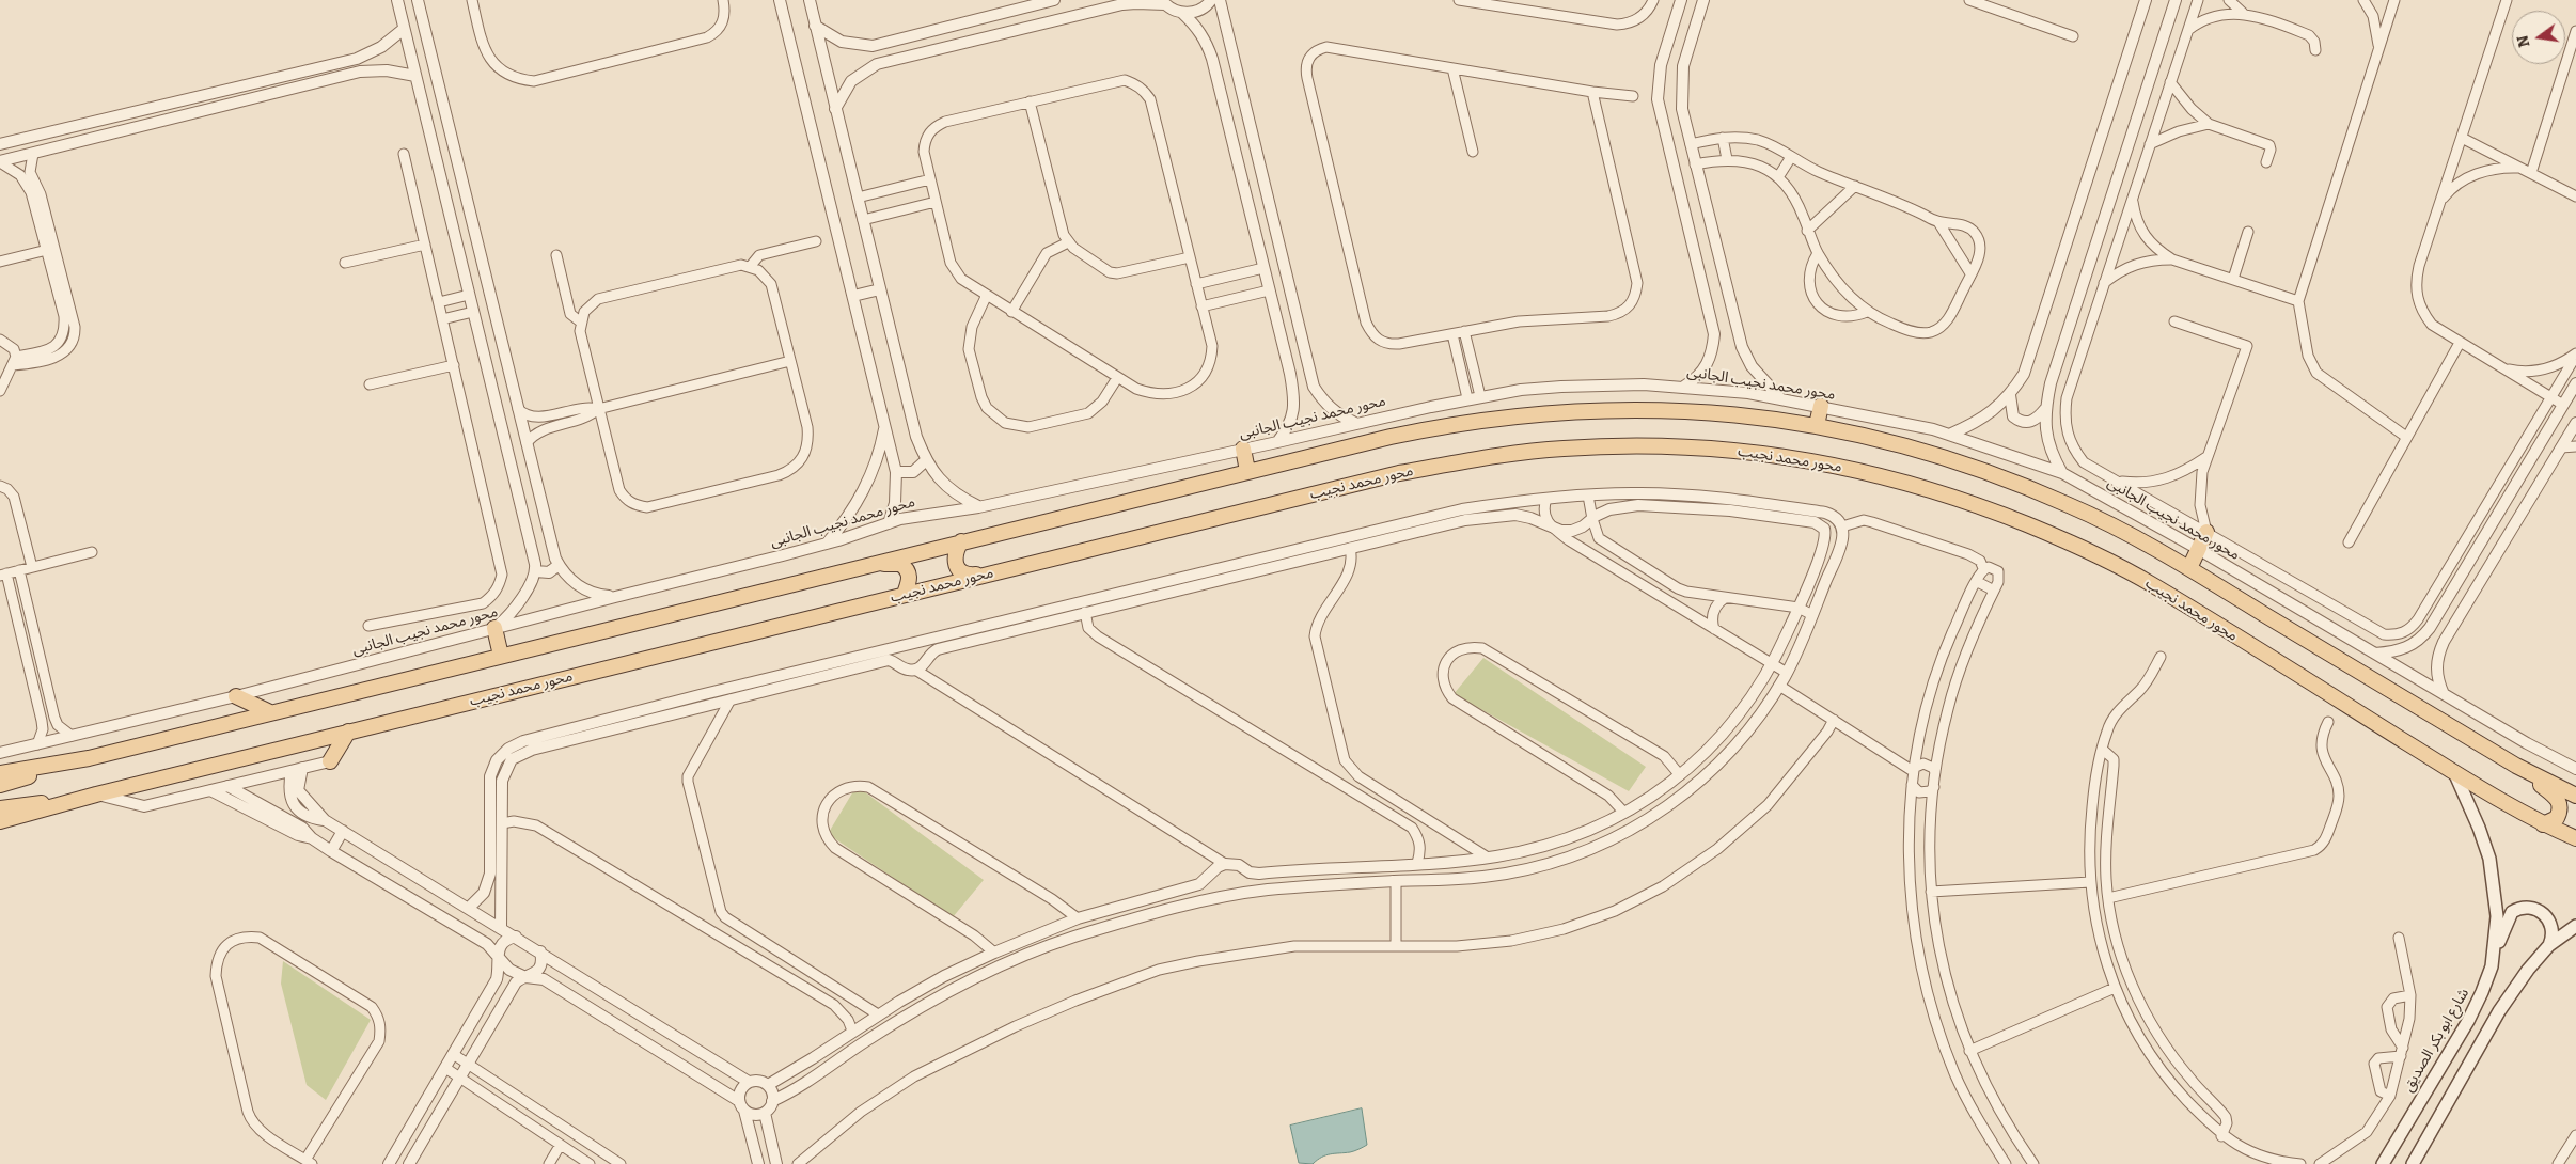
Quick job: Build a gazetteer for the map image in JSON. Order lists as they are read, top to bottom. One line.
{"streets":{"main road":["محور محمد نجيب","شارع ابو بكر الصديق"],"street":["محور محمد نجيب الجانبى"]},"crossings":[["محور محمد نجيب","شارع ابو بكر الصديق"]],"north":"left"}
